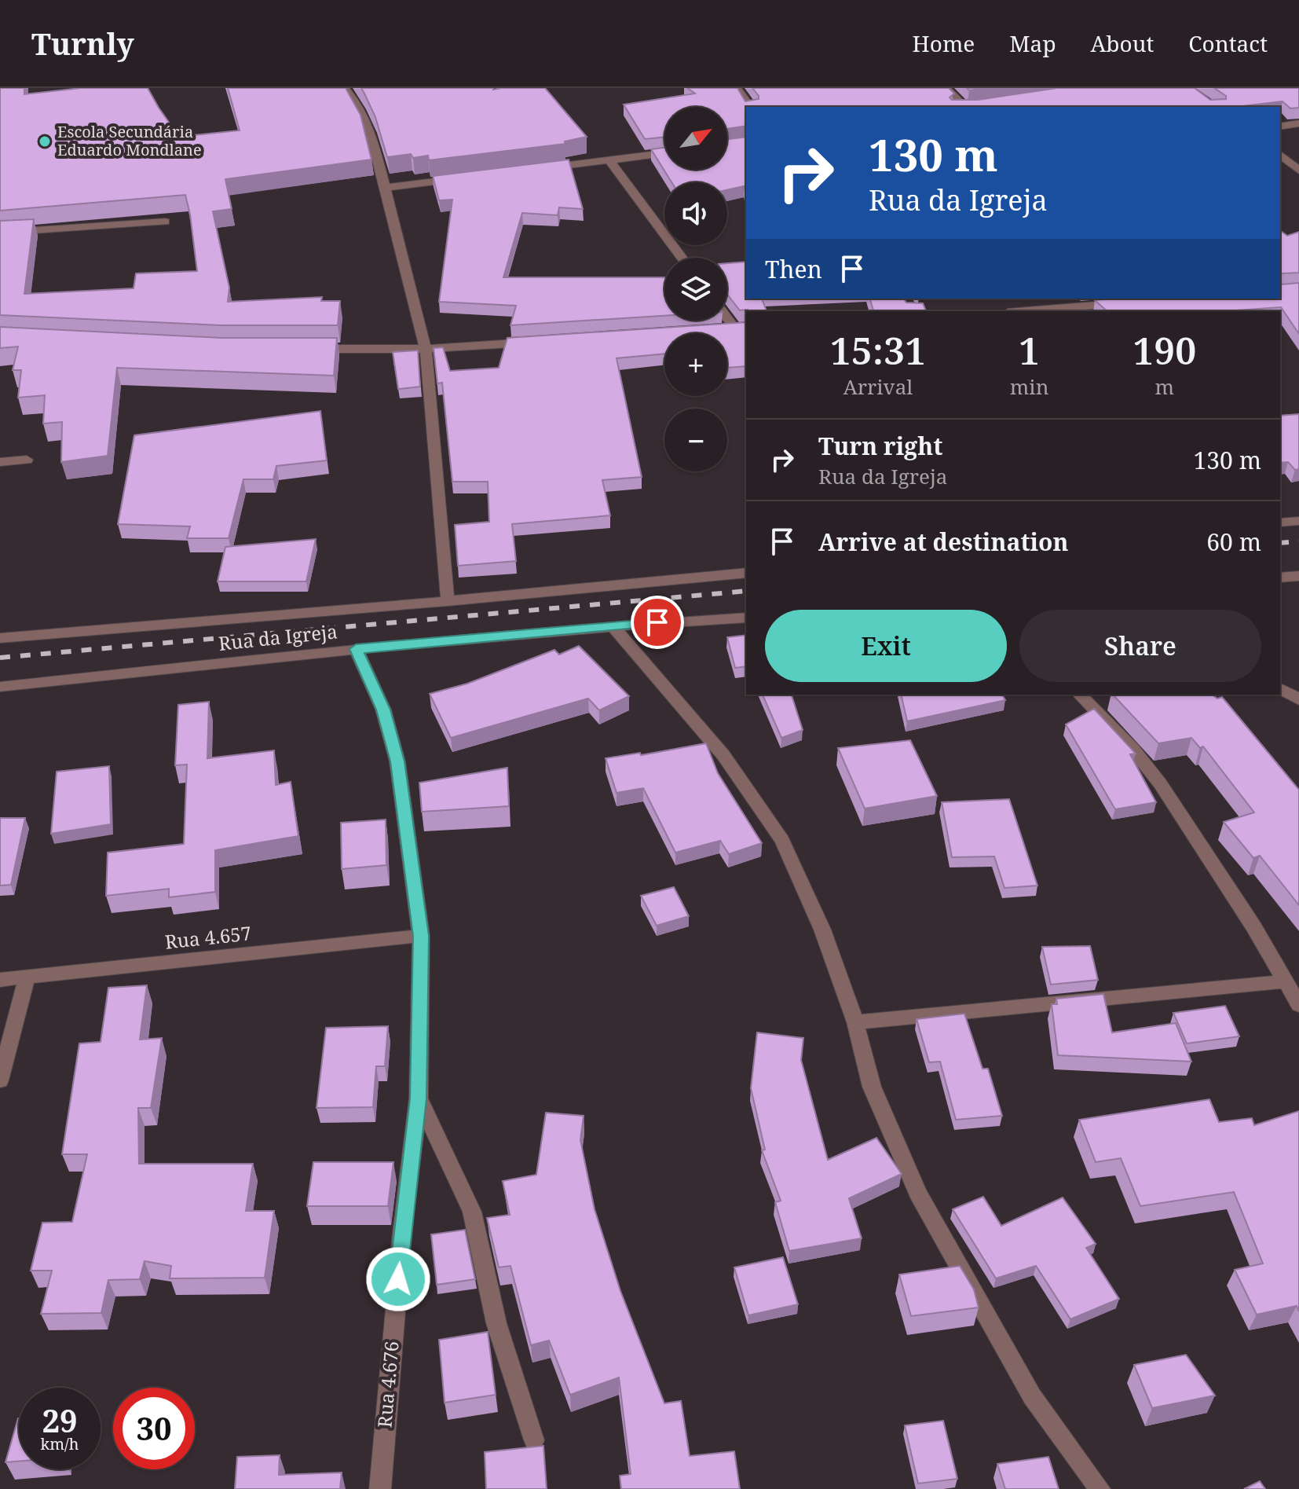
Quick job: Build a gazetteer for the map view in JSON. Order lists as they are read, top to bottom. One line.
{"streets":{"street":["Rua da Igreja","Rua 4.657","Rua 4.676"]},"crossings":[["Rua da Igreja","Rua 4.676"],["Rua 4.657","Rua 4.676"]],"places":["Escola Secundária Eduardo Mondlane"],"north":"top right","page":{"header":"Turnly","nav":["Home","Map","About","Contact"],"map_buttons":["+","−"],"turn":["130 m","Rua da Igreja"],"then":"Then","eta":["15:31","Arrival","1","min","190","m"],"list":[{"name":"Turn right","note":"Rua da Igreja","value":"130 m"},{"name":"Arrive at destination","value":"60 m"}],"buttons":["Exit","Share"],"speed":"29 km/h","limit":"30"}}
